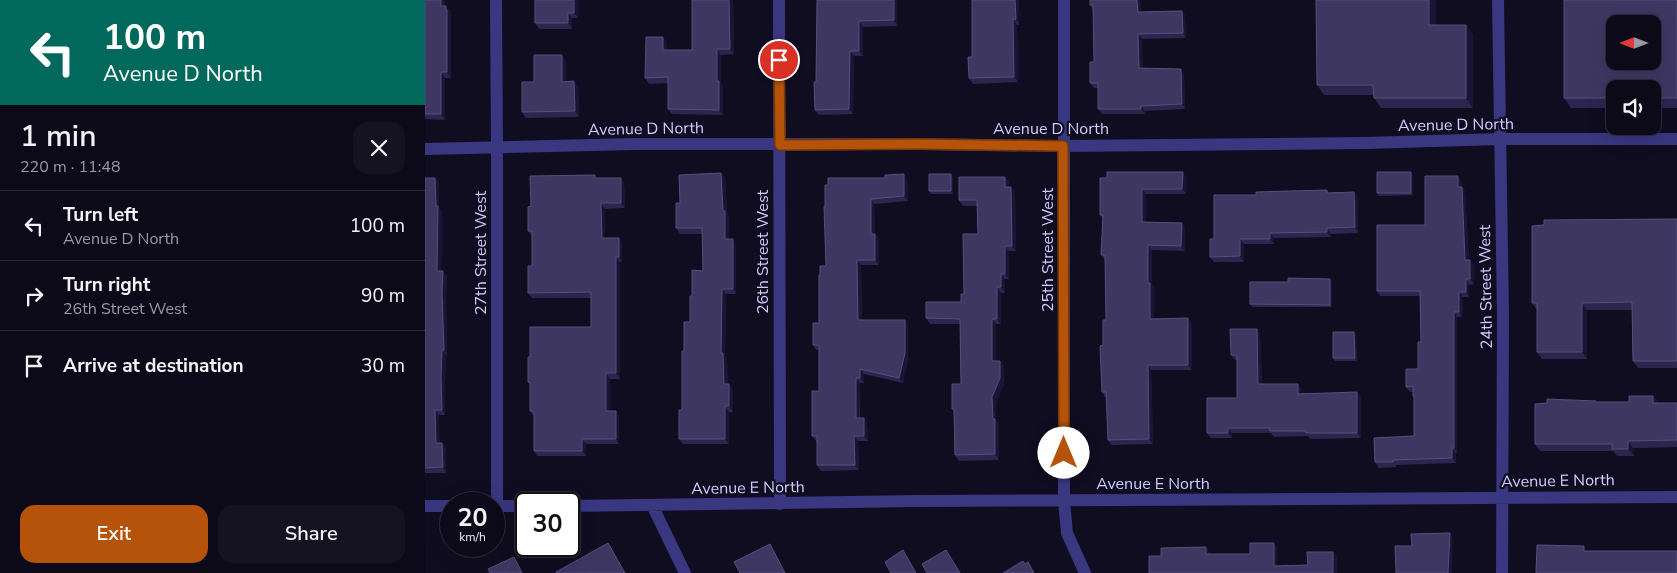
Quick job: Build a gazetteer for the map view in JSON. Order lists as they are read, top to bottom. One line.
{"streets":{"street":["Avenue D North","25th Street West","26th Street West","27th Street West","24th Street West","Avenue E North"]},"crossings":[["Avenue D North","25th Street West"],["Avenue D North","26th Street West"],["Avenue D North","27th Street West"],["Avenue D North","24th Street West"],["25th Street West","Avenue E North"],["26th Street West","Avenue E North"],["24th Street West","Avenue E North"]],"north":"left","page":{"turn":["100 m","Avenue D North"],"heading":["1 min","220 m · 11:48"],"list":[{"name":"Turn left","note":"Avenue D North","value":"100 m"},{"name":"Turn right","note":"26th Street West","value":"90 m"},{"name":"Arrive at destination","value":"30 m"}],"speed":"20 km/h","limit":"30","buttons":["Exit","Share"]}}
